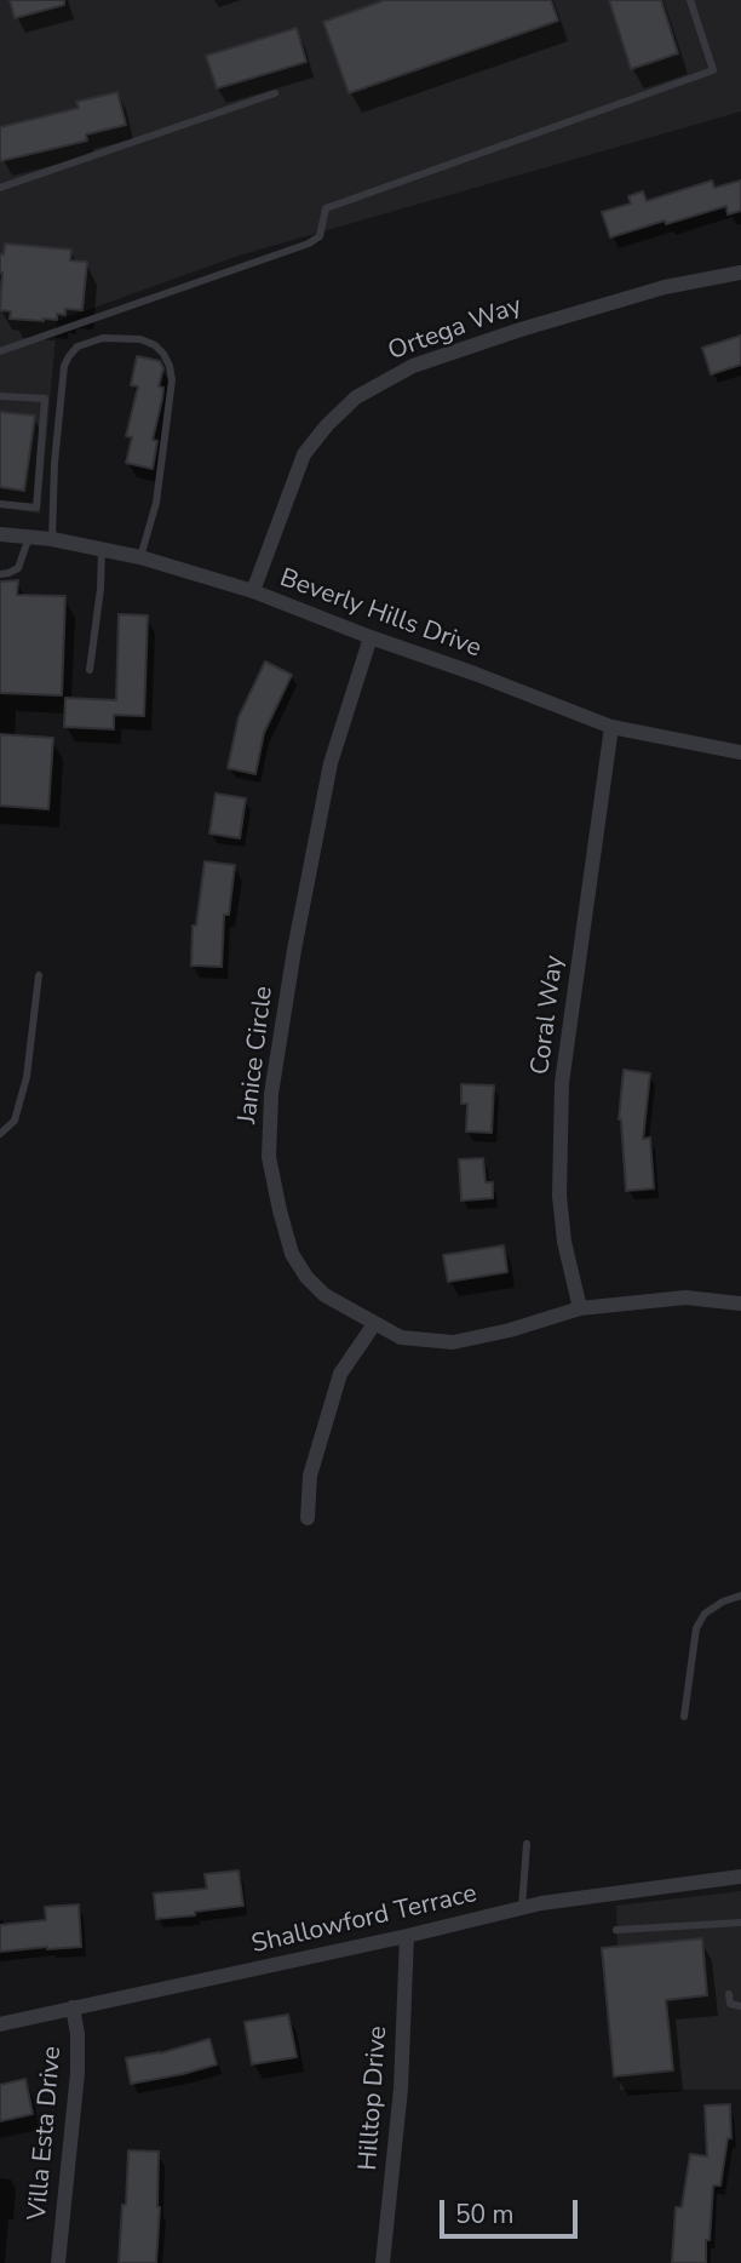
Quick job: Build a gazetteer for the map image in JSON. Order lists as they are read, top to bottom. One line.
{"streets":{"street":["Ortega Way","Beverly Hills Drive","Coral Way","Janice Circle","Shallowford Terrace","Hilltop Drive","Villa Esta Drive"]},"crossings":[["Ortega Way","Beverly Hills Drive"],["Beverly Hills Drive","Coral Way"],["Beverly Hills Drive","Janice Circle"],["Coral Way","Janice Circle"],["Shallowford Terrace","Hilltop Drive"],["Shallowford Terrace","Villa Esta Drive"]],"scale_bar":"50 m"}
